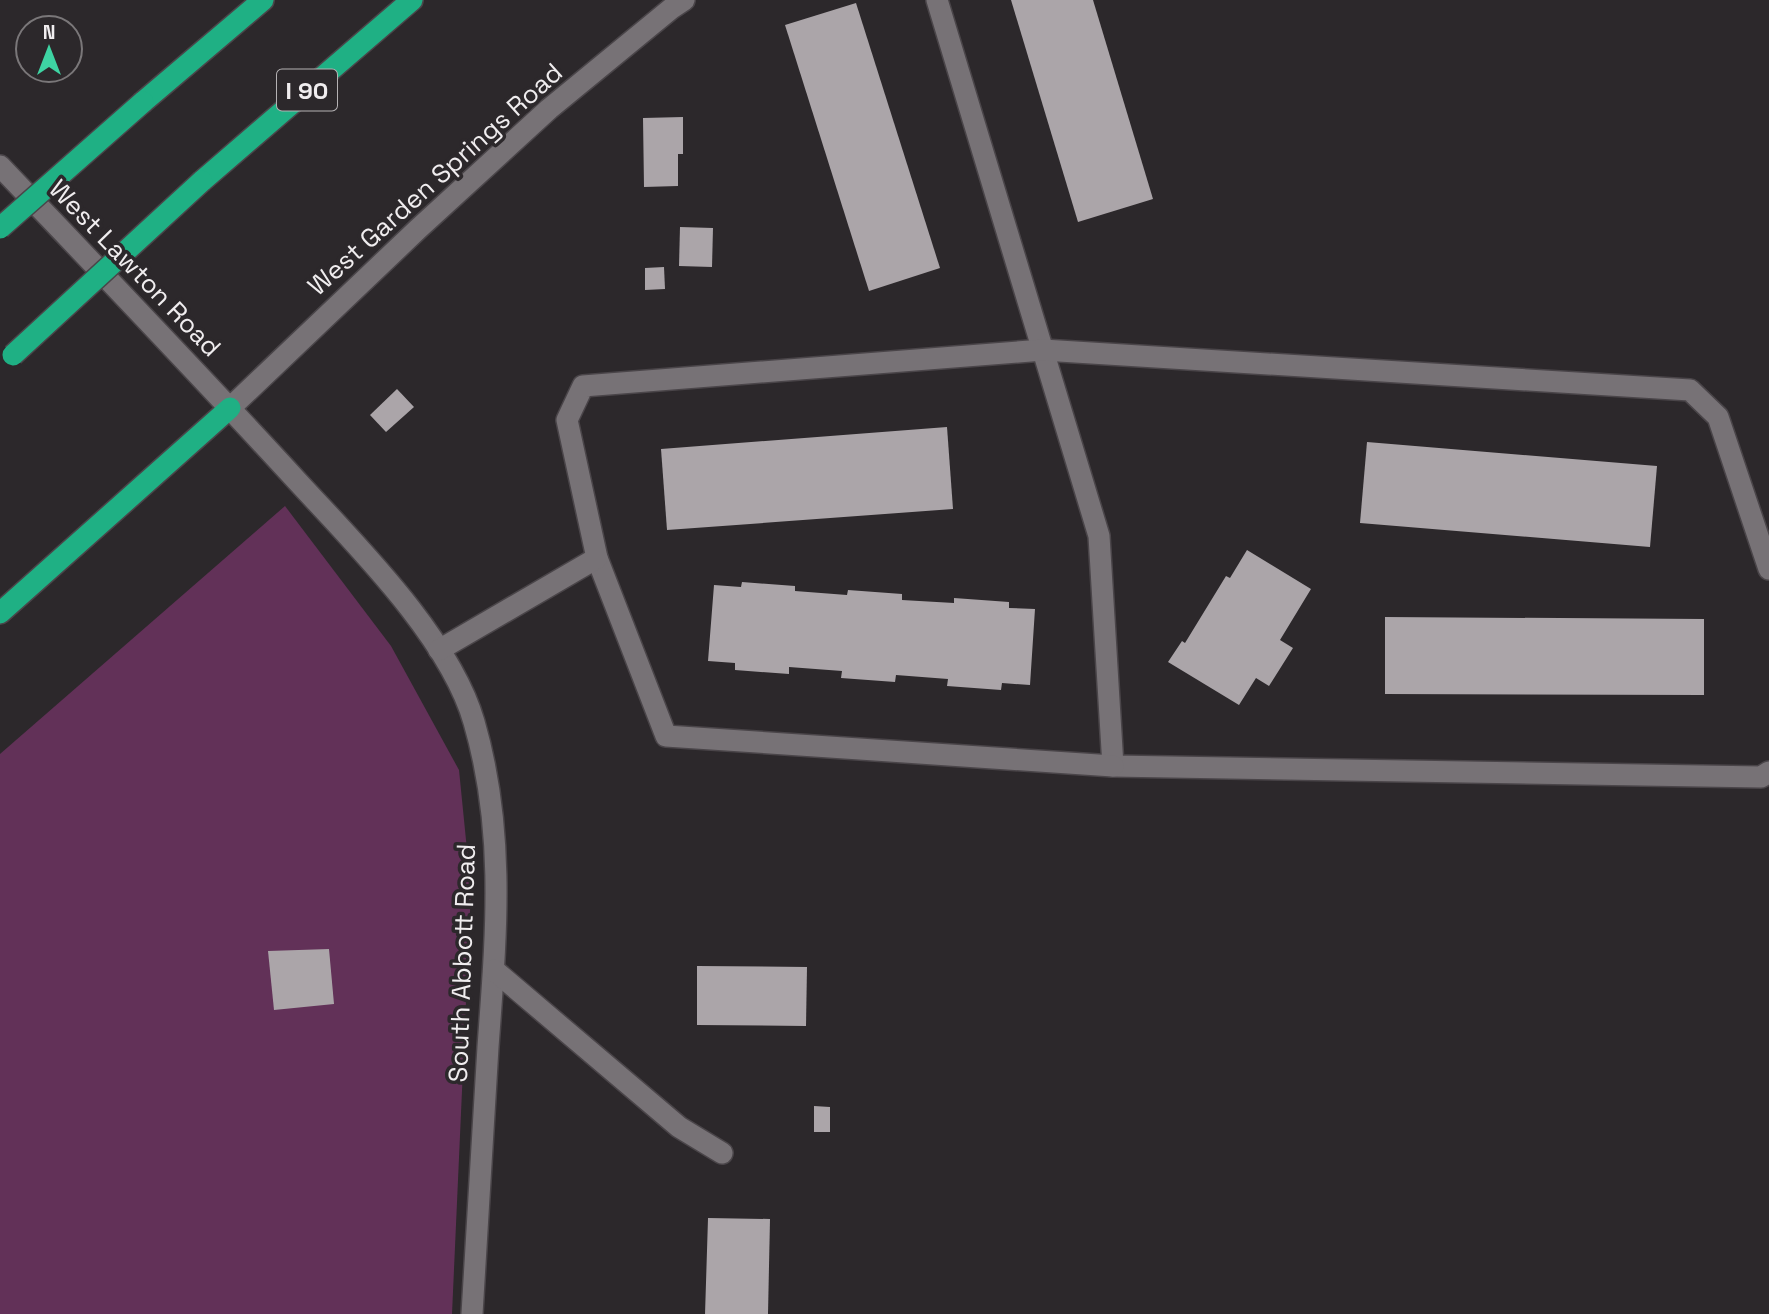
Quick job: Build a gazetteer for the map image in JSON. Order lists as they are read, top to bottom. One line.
{"streets":{"highway":["I 90"],"street":["West Garden Springs Road","West Lawton Road","South Abbott Road"]},"crossings":[["West Garden Springs Road","West Lawton Road"],["West Garden Springs Road","South Abbott Road"],["West Lawton Road","South Abbott Road"]],"north":"top"}
